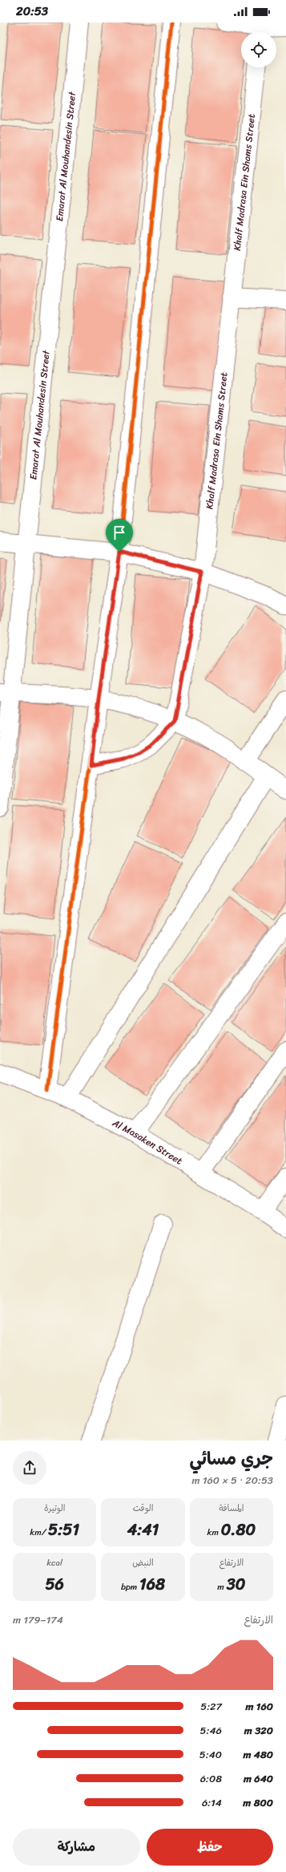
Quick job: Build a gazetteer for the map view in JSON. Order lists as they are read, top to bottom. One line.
{"streets":{"street":["Emarat Al Mouhandesin Street","Khalf Madrasa Ein Shams Street","Al Masaken Street"]},"page":{"status":"20:53","heading":["جري مسائي","20:53 · 5 × 160 m"],"stats":[["المسافة","0.80 km"],["الوقت","4:41"],["الوتيرة","5:51 /km"],["الارتفاع","30 m"],["النبض","168 bpm"],["kcal","56"]],"chart":["الارتفاع","174–179 m"],"list":[{"name":"160 m","note":"5:27"},{"name":"320 m","note":"5:46"},{"name":"480 m","note":"5:40"},{"name":"640 m","note":"6:08"},{"name":"800 m","note":"6:14"}],"buttons":["حفظ","مشاركة"]}}
